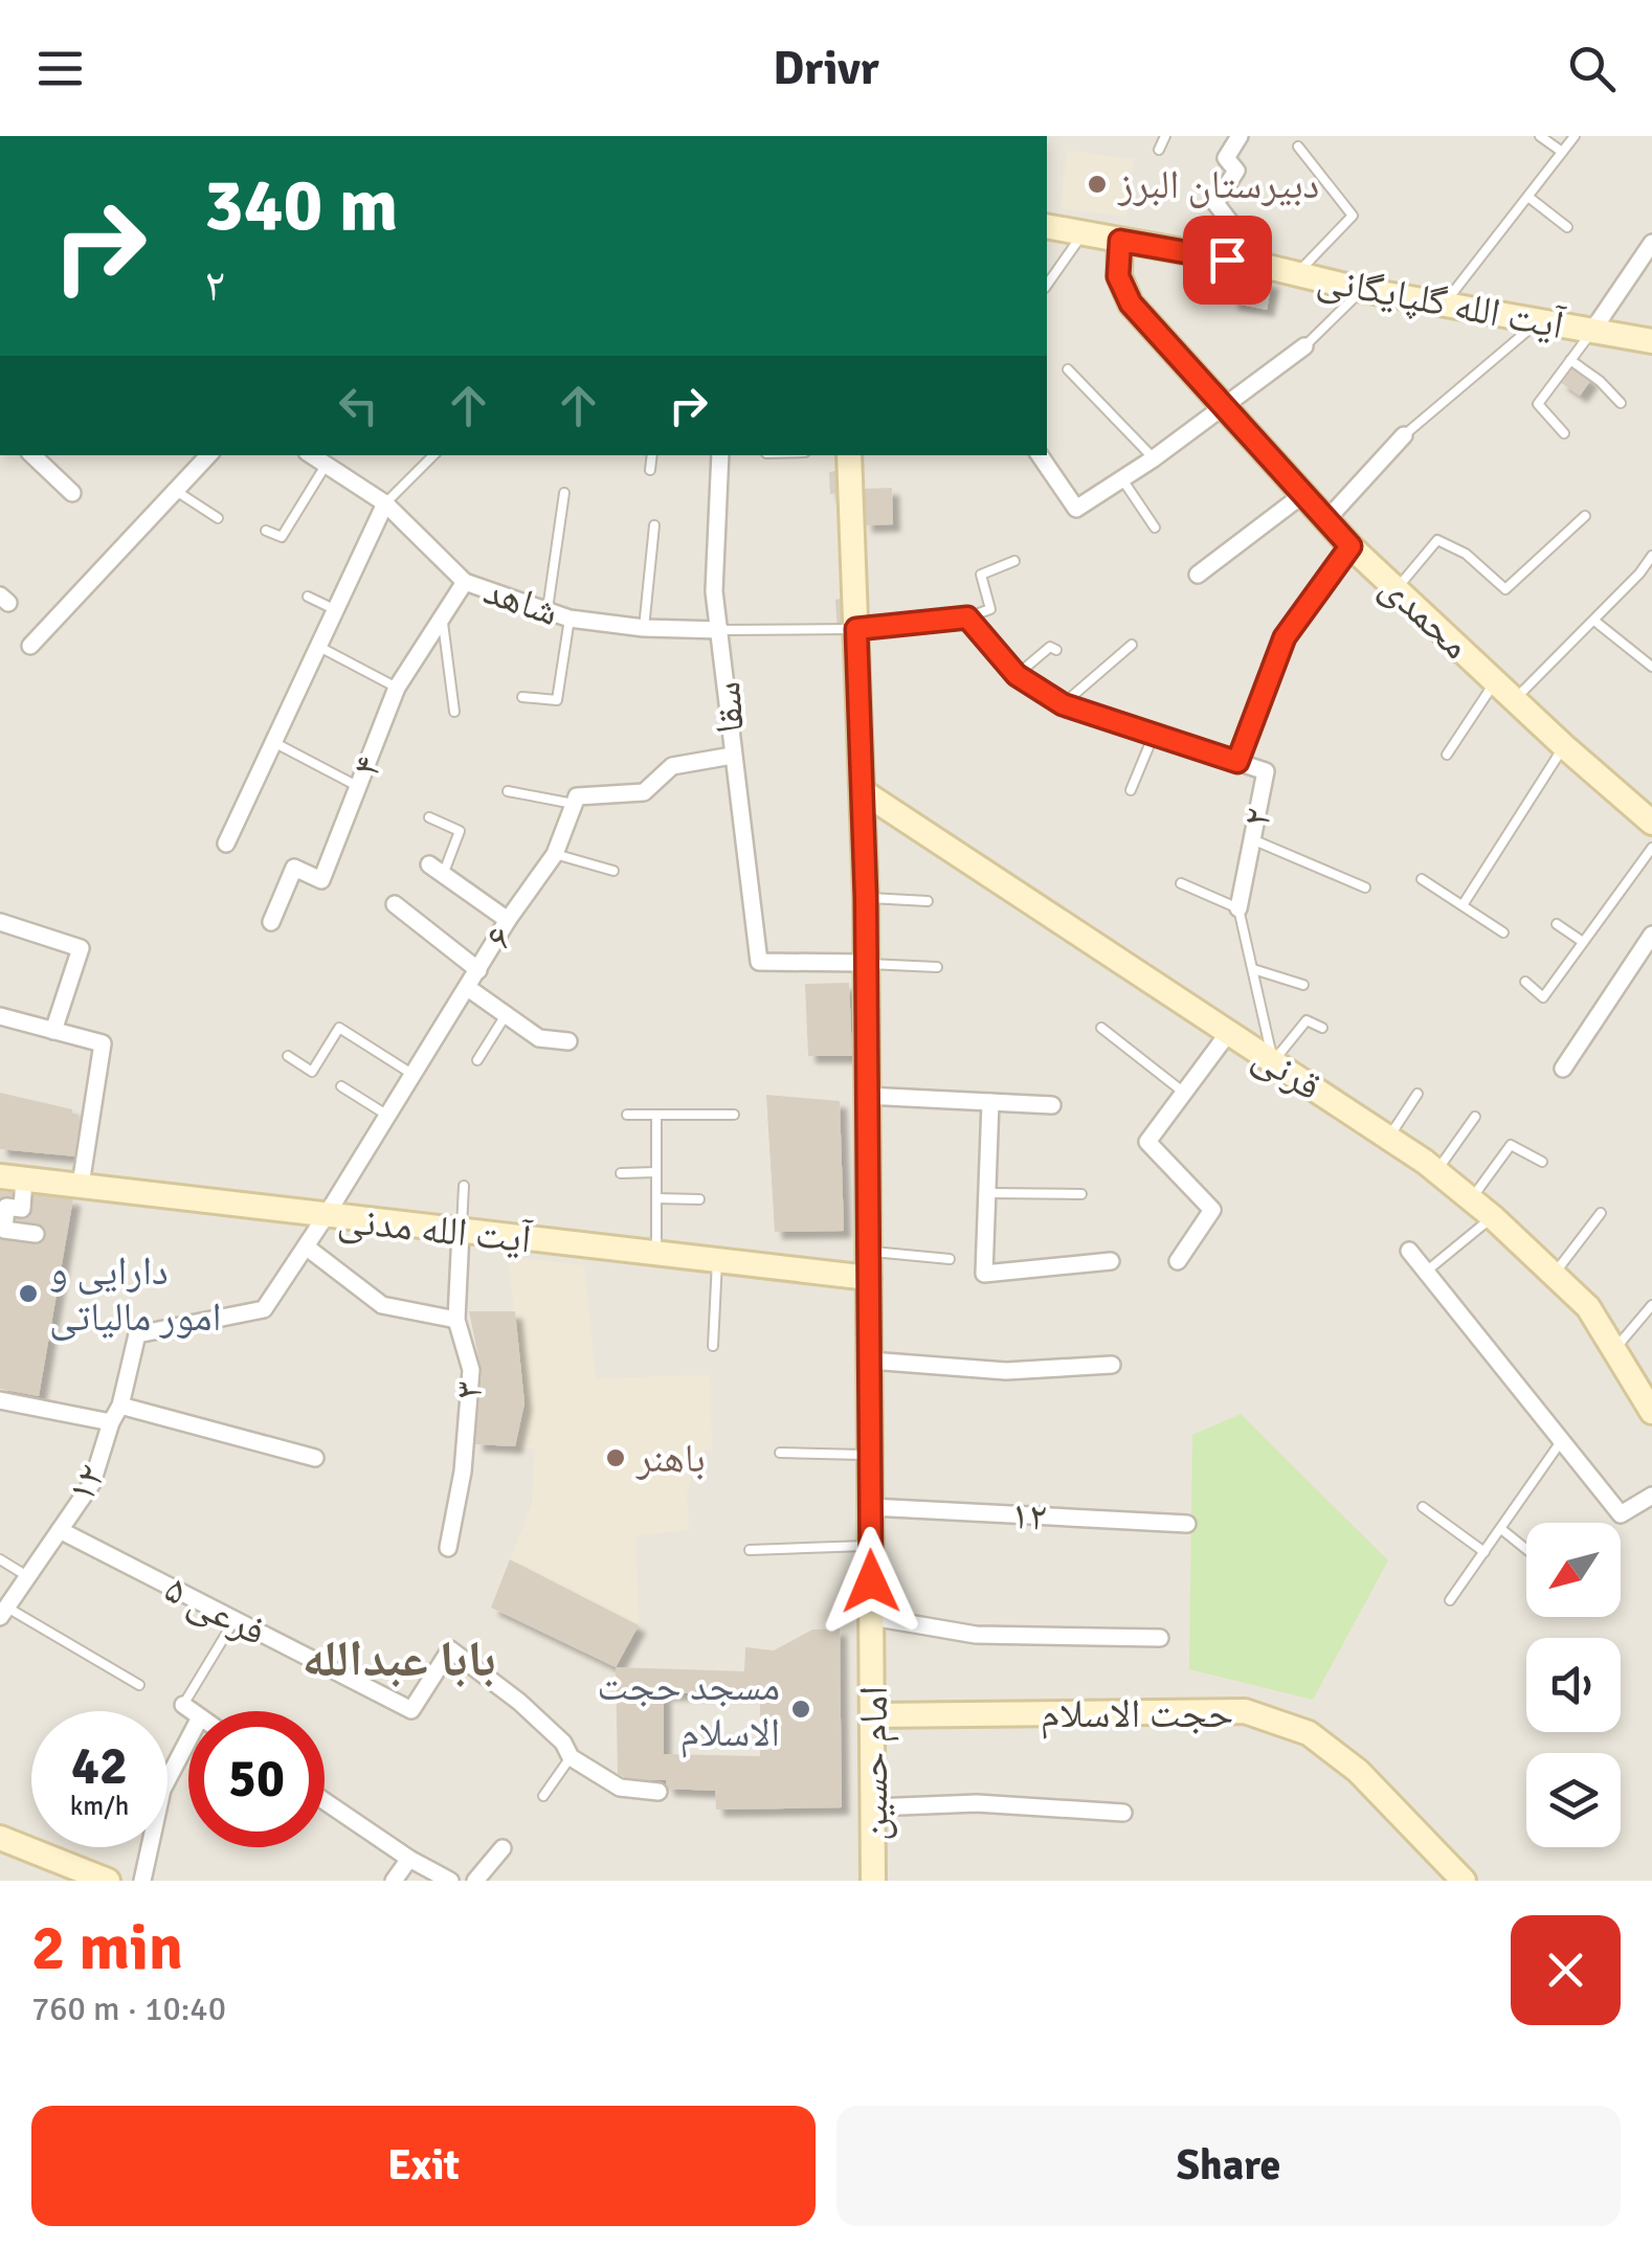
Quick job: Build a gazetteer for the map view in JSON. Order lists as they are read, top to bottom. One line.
{"streets":{"street":["آیت الله گلپایگانی","شاهد","محمدی","سقا","۴","۲","۶","قرنی","آیت الله مدنی","۳","۱۲","فرعی ۵","حجت الاسلام","امام حسین"]},"crossings":[["آیت الله گلپایگانی","محمدی"],["شاهد","سقا"],["شاهد","۴"],["سقا","امام حسین"],["۲","قرنی"],["۶","آیت الله مدنی"],["۶","۱۲"],["قرنی","امام حسین"],["آیت الله مدنی","۳"],["آیت الله مدنی","امام حسین"],["۱۲","فرعی ۵"],["۱۲","امام حسین"],["حجت الاسلام","امام حسین"]],"districts":["بابا عبدالله"],"places":["دبیرستان البرز","دارایی و امور مالیاتی","باهنر","مسجد حجت الاسلام"],"north":"bottom left","page":{"header":"Drivr","turn":["340 m","۲"],"speed":"42 km/h","limit":"50","heading":["2 min","760 m · 10:40"],"buttons":["Exit","Share"]}}
